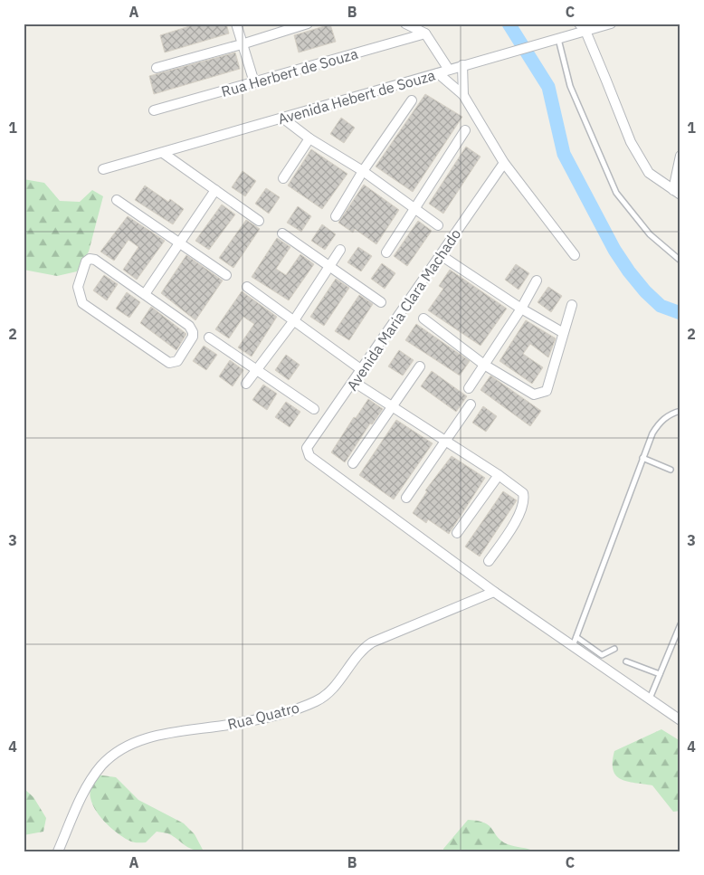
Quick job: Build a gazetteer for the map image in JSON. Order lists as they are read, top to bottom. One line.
{"streets":{"street":["Rua Herbert de Souza","Avenida Hebert de Souza","Avenida Maria Clara Machado","Rua Quatro"]},"crossings":[["Avenida Maria Clara Machado","Rua Quatro"]],"grid":{"columns":["A","B","C"],"rows":["1","2","3","4"]}}
